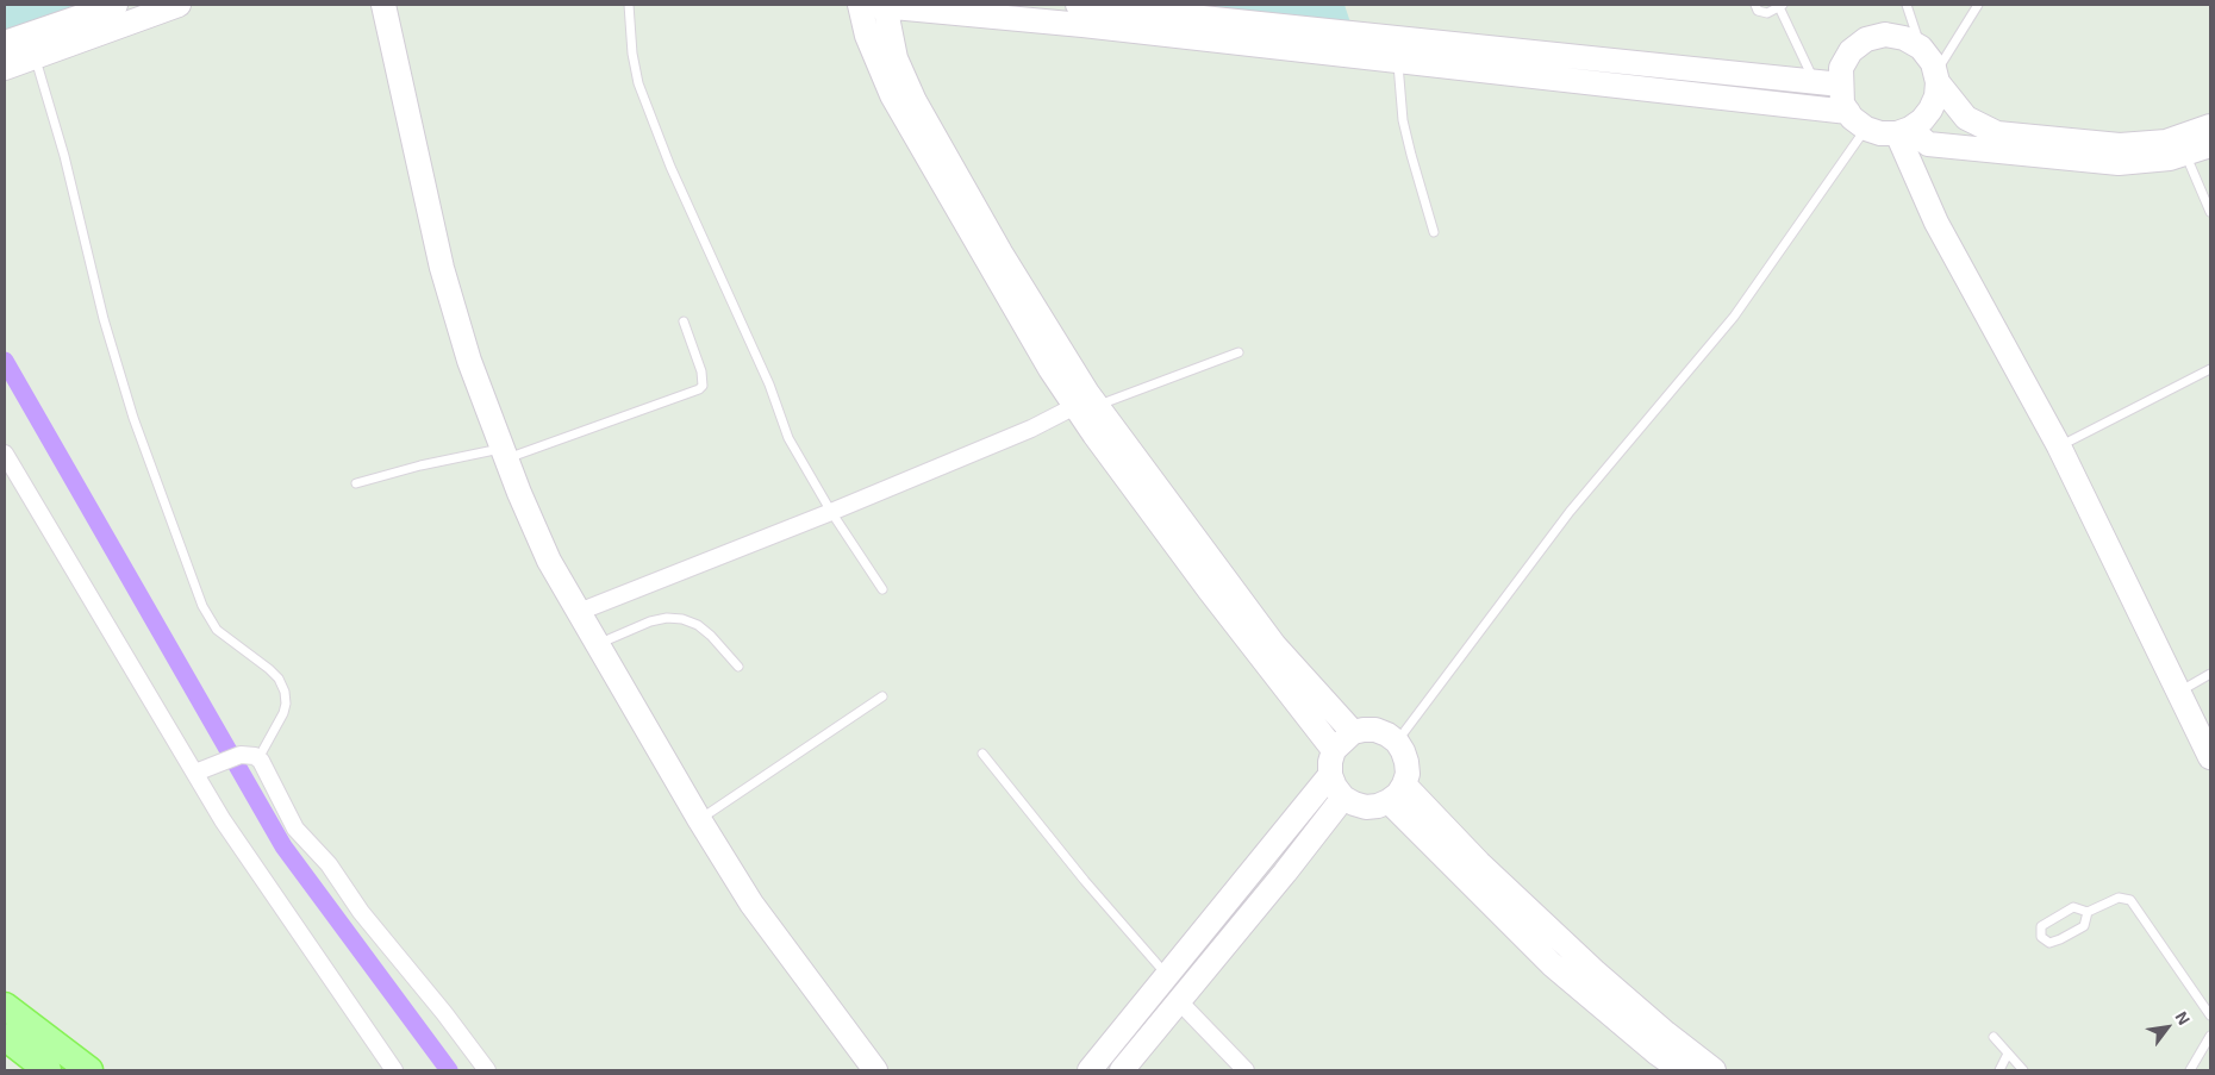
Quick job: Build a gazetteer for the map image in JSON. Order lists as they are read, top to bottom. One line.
{"north":"top right"}
